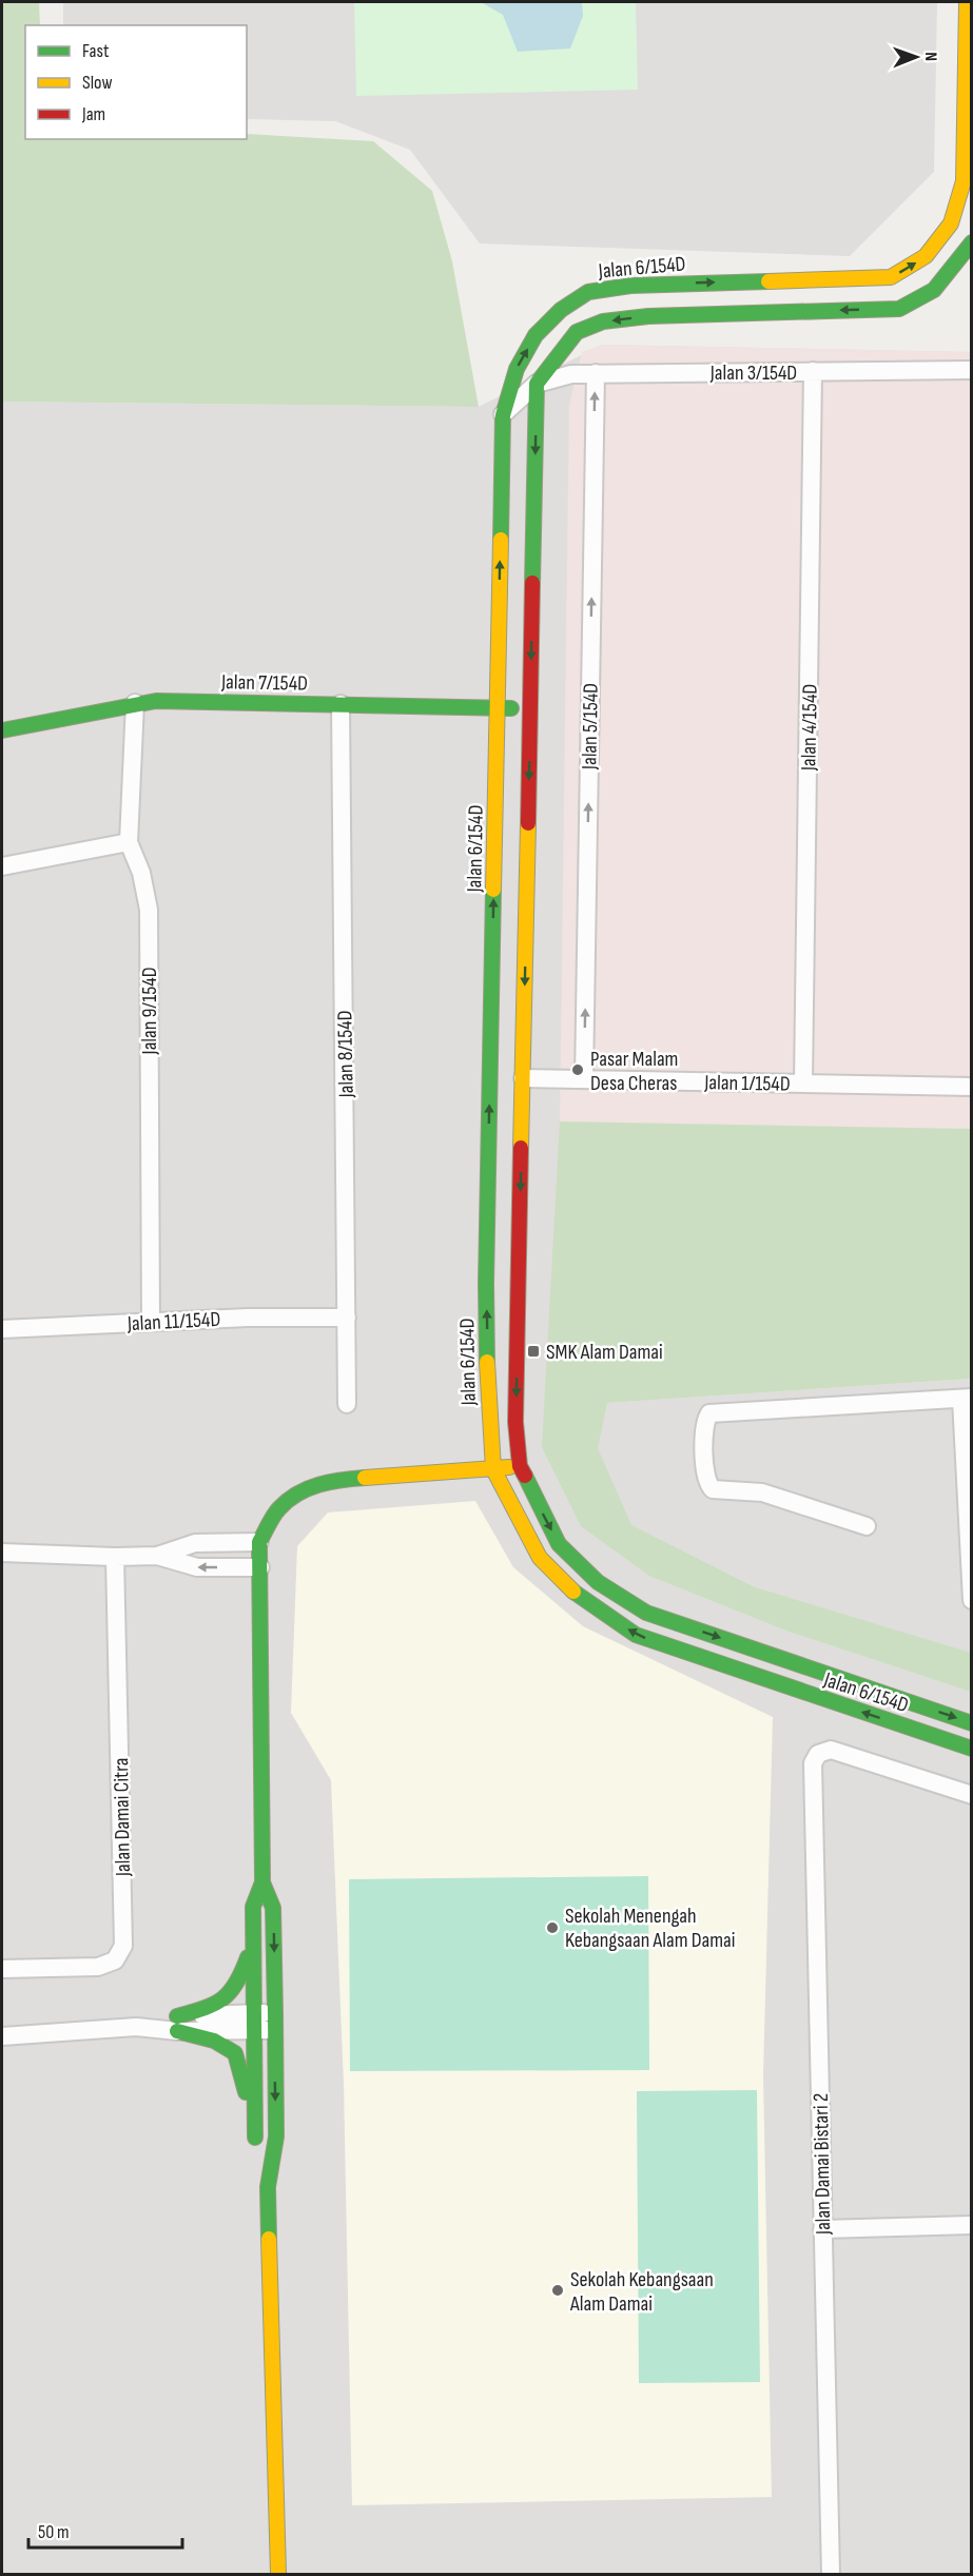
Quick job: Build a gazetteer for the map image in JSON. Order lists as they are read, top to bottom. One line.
{"streets":{"street":["Jalan 6/154D","Jalan 3/154D","Jalan 7/154D","Jalan 5/154D","Jalan 4/154D","Jalan 9/154D","Jalan 8/154D","Jalan 1/154D","Jalan 11/154D","Jalan Damai Citra","Jalan Damai Bistari 2"]},"crossings":[["Jalan 6/154D","Jalan 3/154D"],["Jalan 6/154D","Jalan 7/154D"],["Jalan 6/154D","Jalan 1/154D"],["Jalan 3/154D","Jalan 5/154D"],["Jalan 3/154D","Jalan 4/154D"],["Jalan 7/154D","Jalan 9/154D"],["Jalan 7/154D","Jalan 8/154D"],["Jalan 5/154D","Jalan 1/154D"],["Jalan 4/154D","Jalan 1/154D"],["Jalan 9/154D","Jalan 11/154D"],["Jalan 8/154D","Jalan 11/154D"]],"one_way":["Jalan 5/154D"],"places":{"other":["Pasar Malam Desa Cheras","Sekolah Menengah Kebangsaan Alam Damai","Sekolah Kebangsaan Alam Damai"],"transit":["SMK Alam Damai"]},"legend":["Fast","Slow","Jam"],"scale_bar":"50 m","north":"right"}
